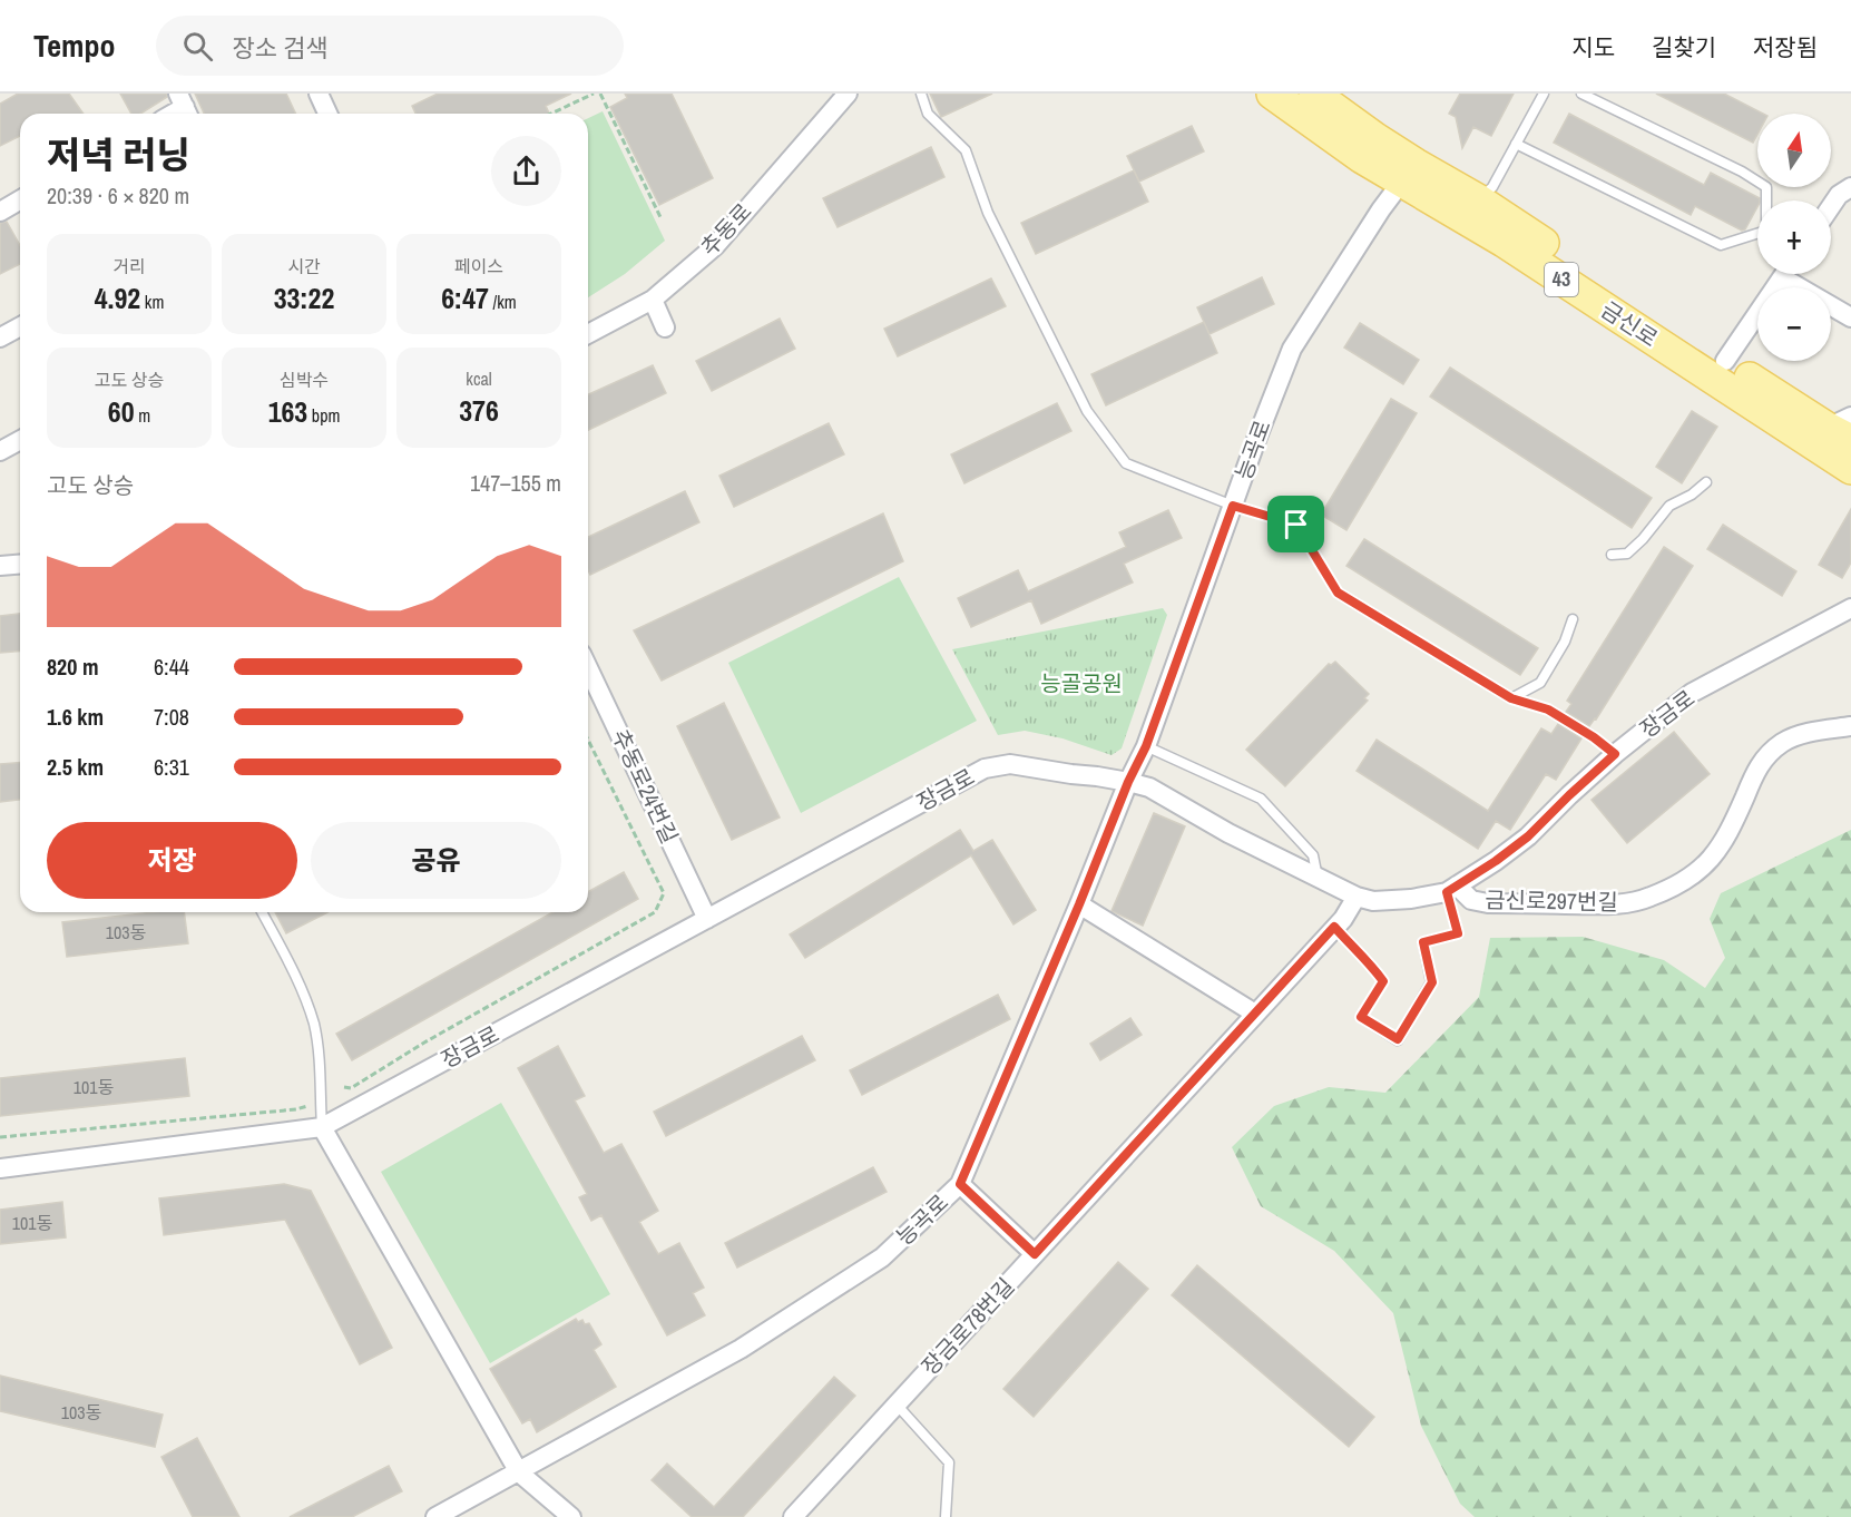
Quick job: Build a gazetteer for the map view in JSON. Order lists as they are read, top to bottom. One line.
{"streets":{"main road":["43","금신로"],"street":["추동로","능곡로","장금로","추동로24번길","금신로297번길","장금로78번길"]},"crossings":[["금신로","능곡로"],["능곡로","장금로"],["장금로","추동로24번길"],["장금로","금신로297번길"],["장금로","장금로78번길"]],"parks":["능골공원"],"house_numbers":["103동","101동","101동","103동"],"north":"top","page":{"header":"Tempo","search":"장소 검색","nav":["지도","길찾기","저장됨"],"map_buttons":["+","−"],"heading":["저녁 러닝","20:39 · 6 × 820 m"],"stats":[["거리","4.92 km"],["시간","33:22"],["페이스","6:47 /km"],["고도 상승","60 m"],["심박수","163 bpm"],["kcal","376"]],"chart":["고도 상승","147–155 m"],"list":[{"name":"820 m","note":"6:44"},{"name":"1.6 km","note":"7:08"},{"name":"2.5 km","note":"6:31"}],"buttons":["저장","공유"]}}
